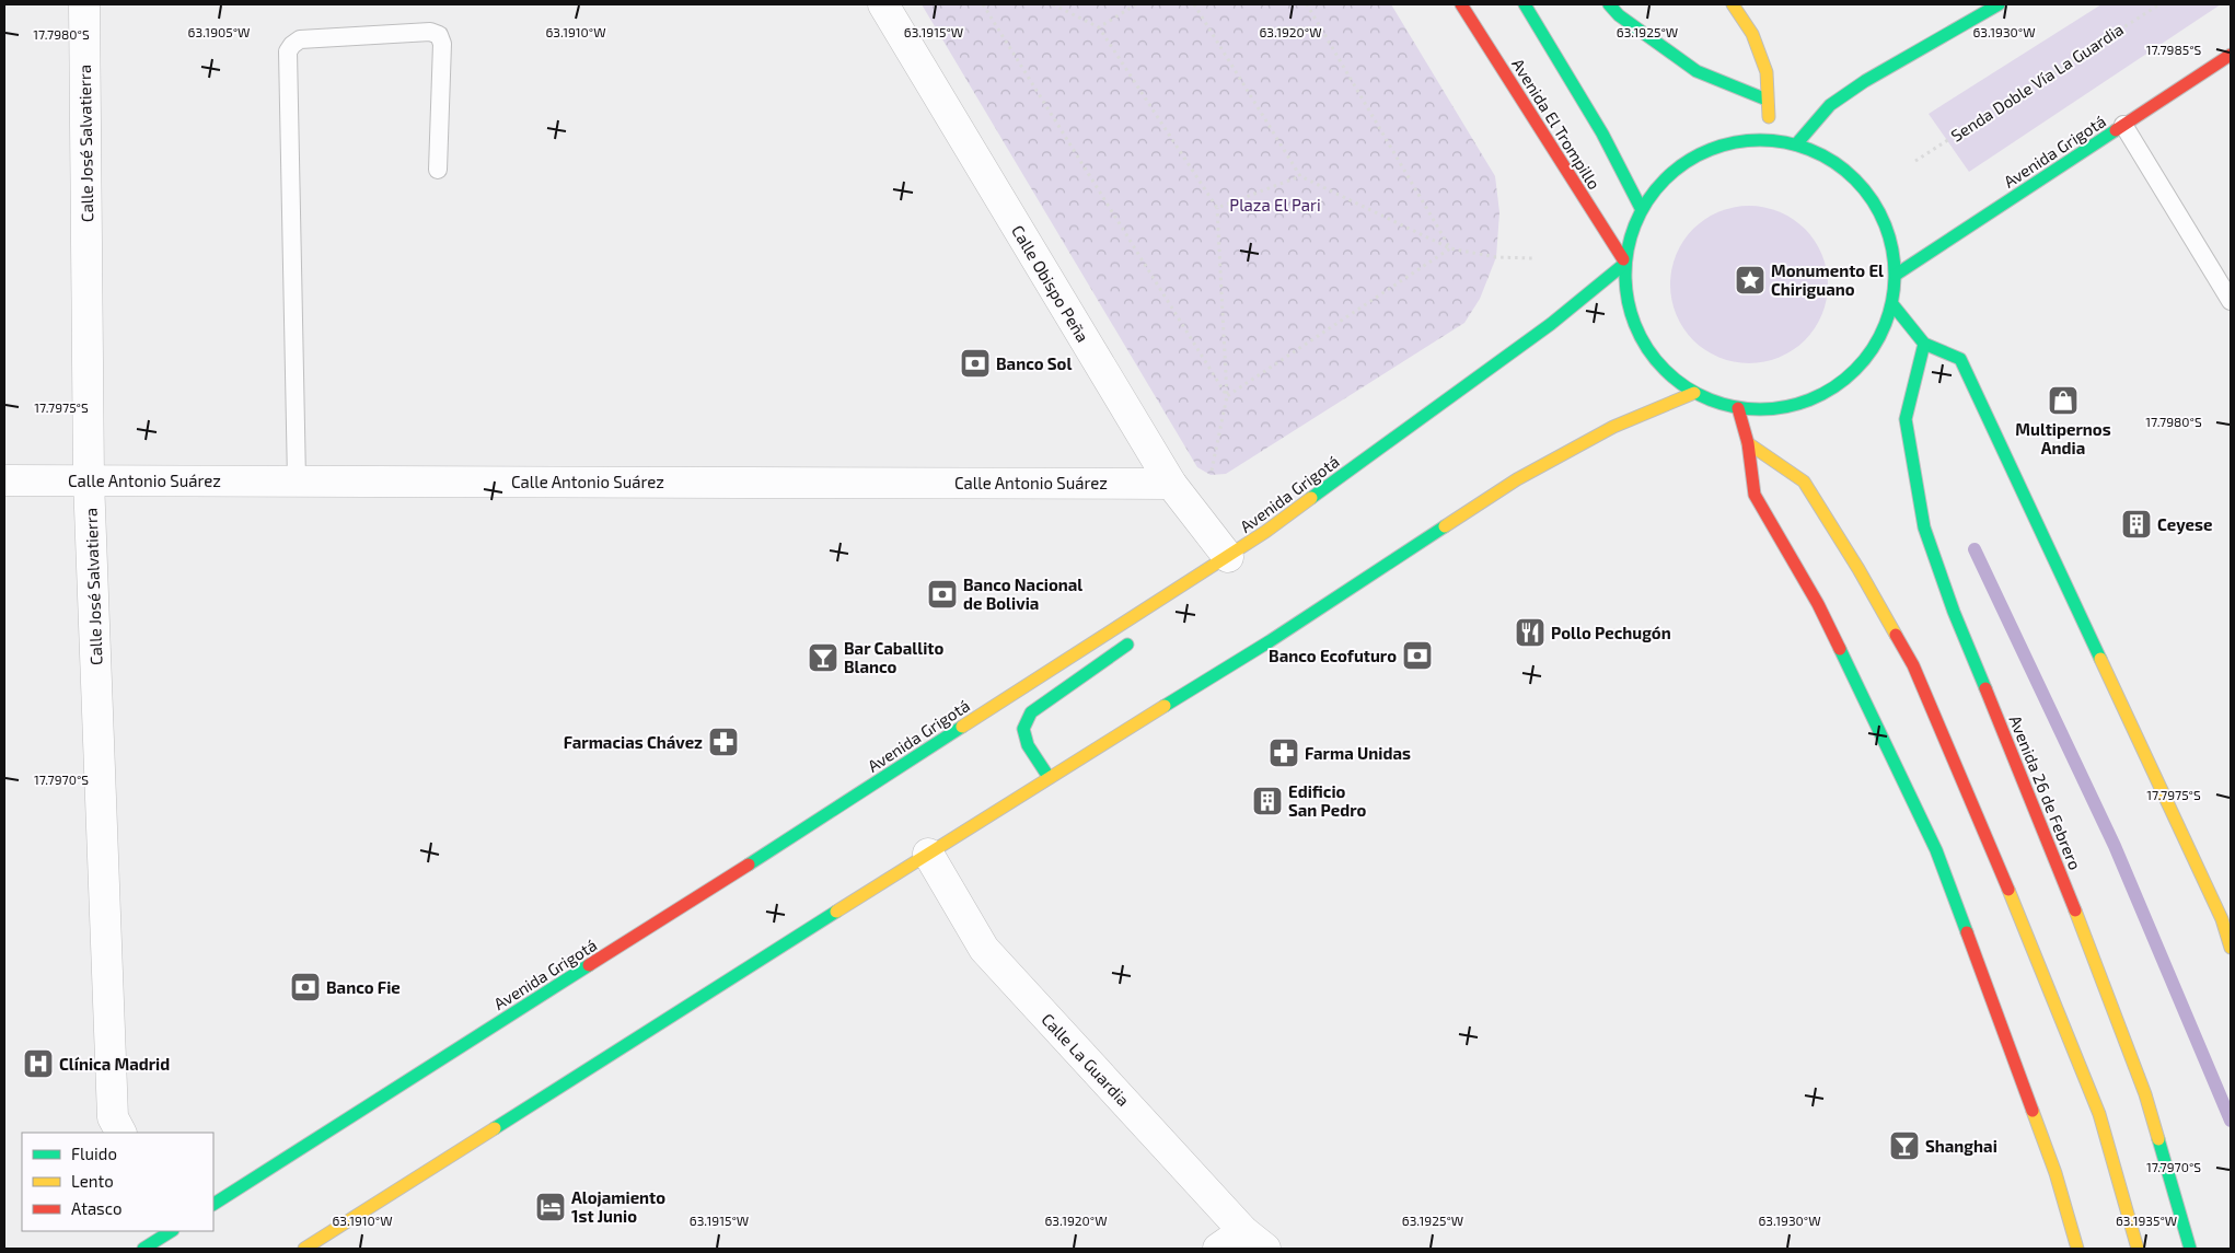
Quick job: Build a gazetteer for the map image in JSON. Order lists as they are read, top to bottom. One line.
{"streets":{"main road":["Avenida El Trompillo","Avenida Grigotá","Avenida 26 de Febrero"],"street":["Calle José Salvatierra","Calle Obispo Peña","Calle Antonio Suárez","Calle La Guardia"],"path":["Senda Doble Vía La Guardia"]},"crossings":[["Avenida El Trompillo","Avenida Grigotá"],["Calle José Salvatierra","Calle Antonio Suárez"],["Avenida Grigotá","Calle Obispo Peña"],["Calle Obispo Peña","Calle Antonio Suárez"]],"parks":["Plaza El Pari"],"places":{"place":["Monumento El Chiriguano"],"bank":["Banco Sol","Banco Nacional de Bolivia","Banco Ecofuturo","Banco Fie"],"shop":["Multipernos Andia"],"building":["Ceyese","Edificio San Pedro"],"restaurant":["Pollo Pechugón"],"bar":["Bar Caballito Blanco","Shanghai"],"pharmacy":["Farmacias Chávez","Farma Unidas"],"hospital":["Clínica Madrid"],"hotel":["Alojamiento 1st Junio"]},"legend":["Fluido","Lento","Atasco"],"coordinates":["63.1905°W","63.1930°W","63.1910°W","63.1915°W","63.1920°W","63.1925°W","17.7980°S","17.7985°S","17.7975°S","17.7970°S","63.1935°W"]}
